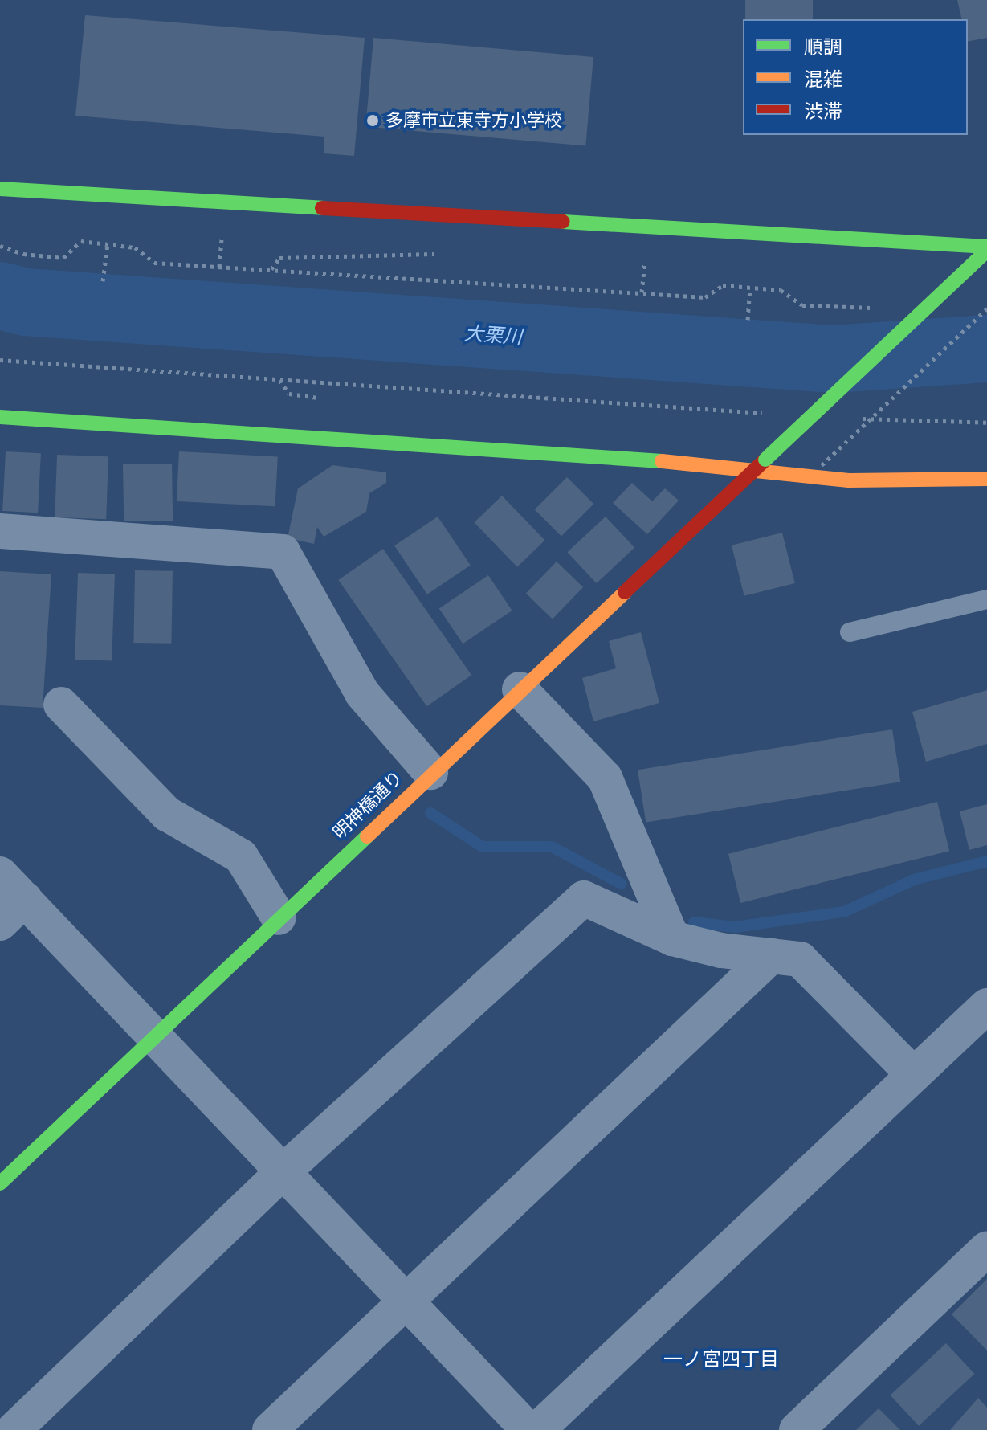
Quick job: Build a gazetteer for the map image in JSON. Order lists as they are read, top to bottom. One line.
{"streets":{"street":["明神橋通り"]},"districts":["一ノ宮四丁目"],"water":["大栗川"],"places":["多摩市立東寺方小学校"],"legend":["順調","混雑","渋滞"]}
